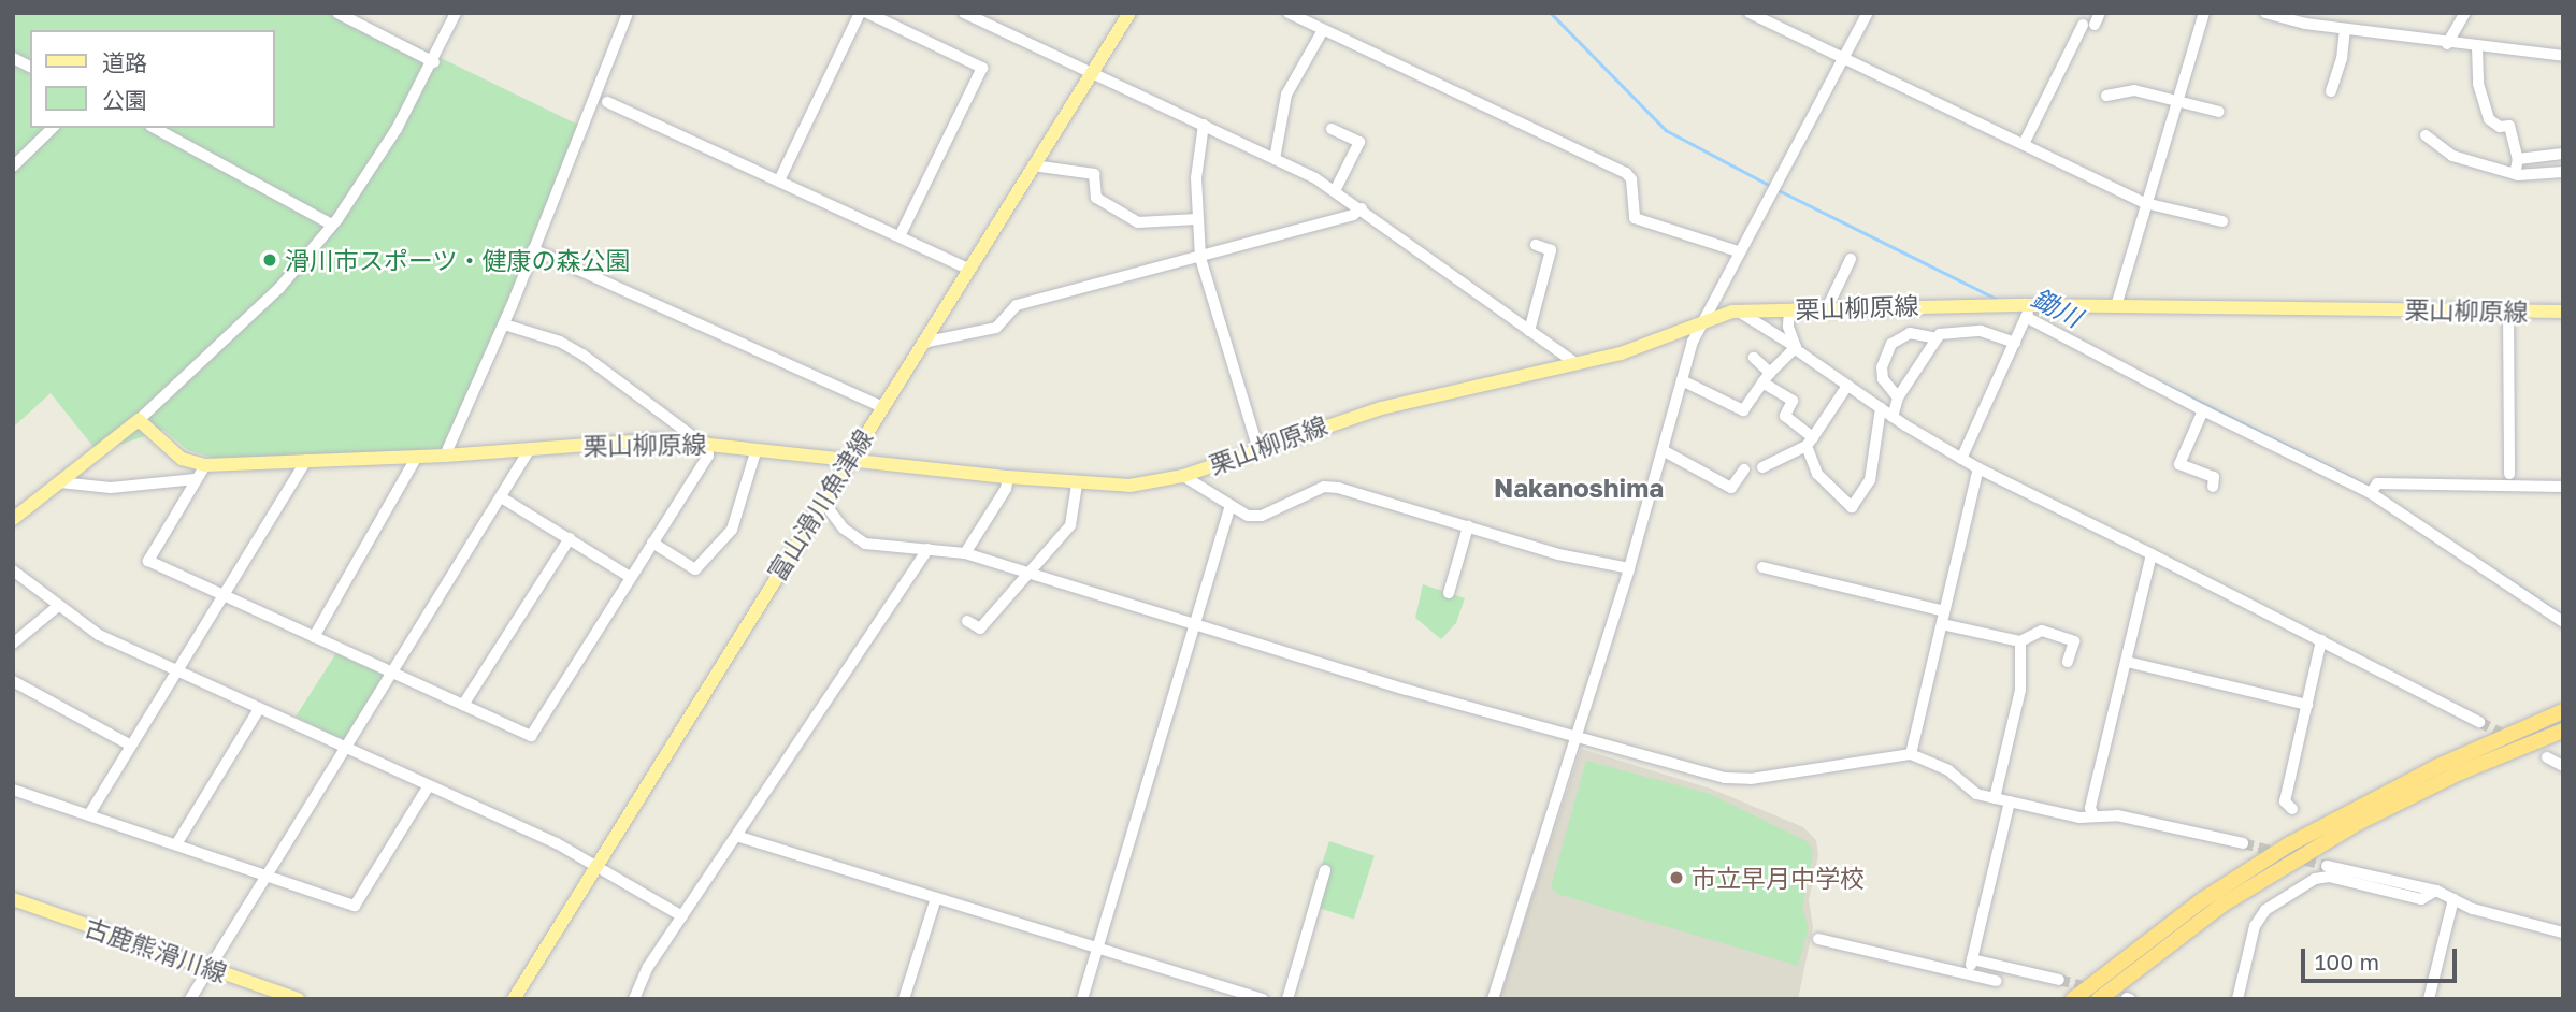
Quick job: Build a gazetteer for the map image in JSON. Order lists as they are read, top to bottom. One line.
{"streets":{"main road":["栗山柳原線","富山滑川魚津線","古鹿熊滑川線"]},"crossings":[["栗山柳原線","富山滑川魚津線"]],"districts":["Nakanoshima"],"water":["鋤川"],"places":["滑川市スポーツ・健康の森公園","市立早月中学校"],"legend":["道路","公園"],"scale_bar":"100 m"}
